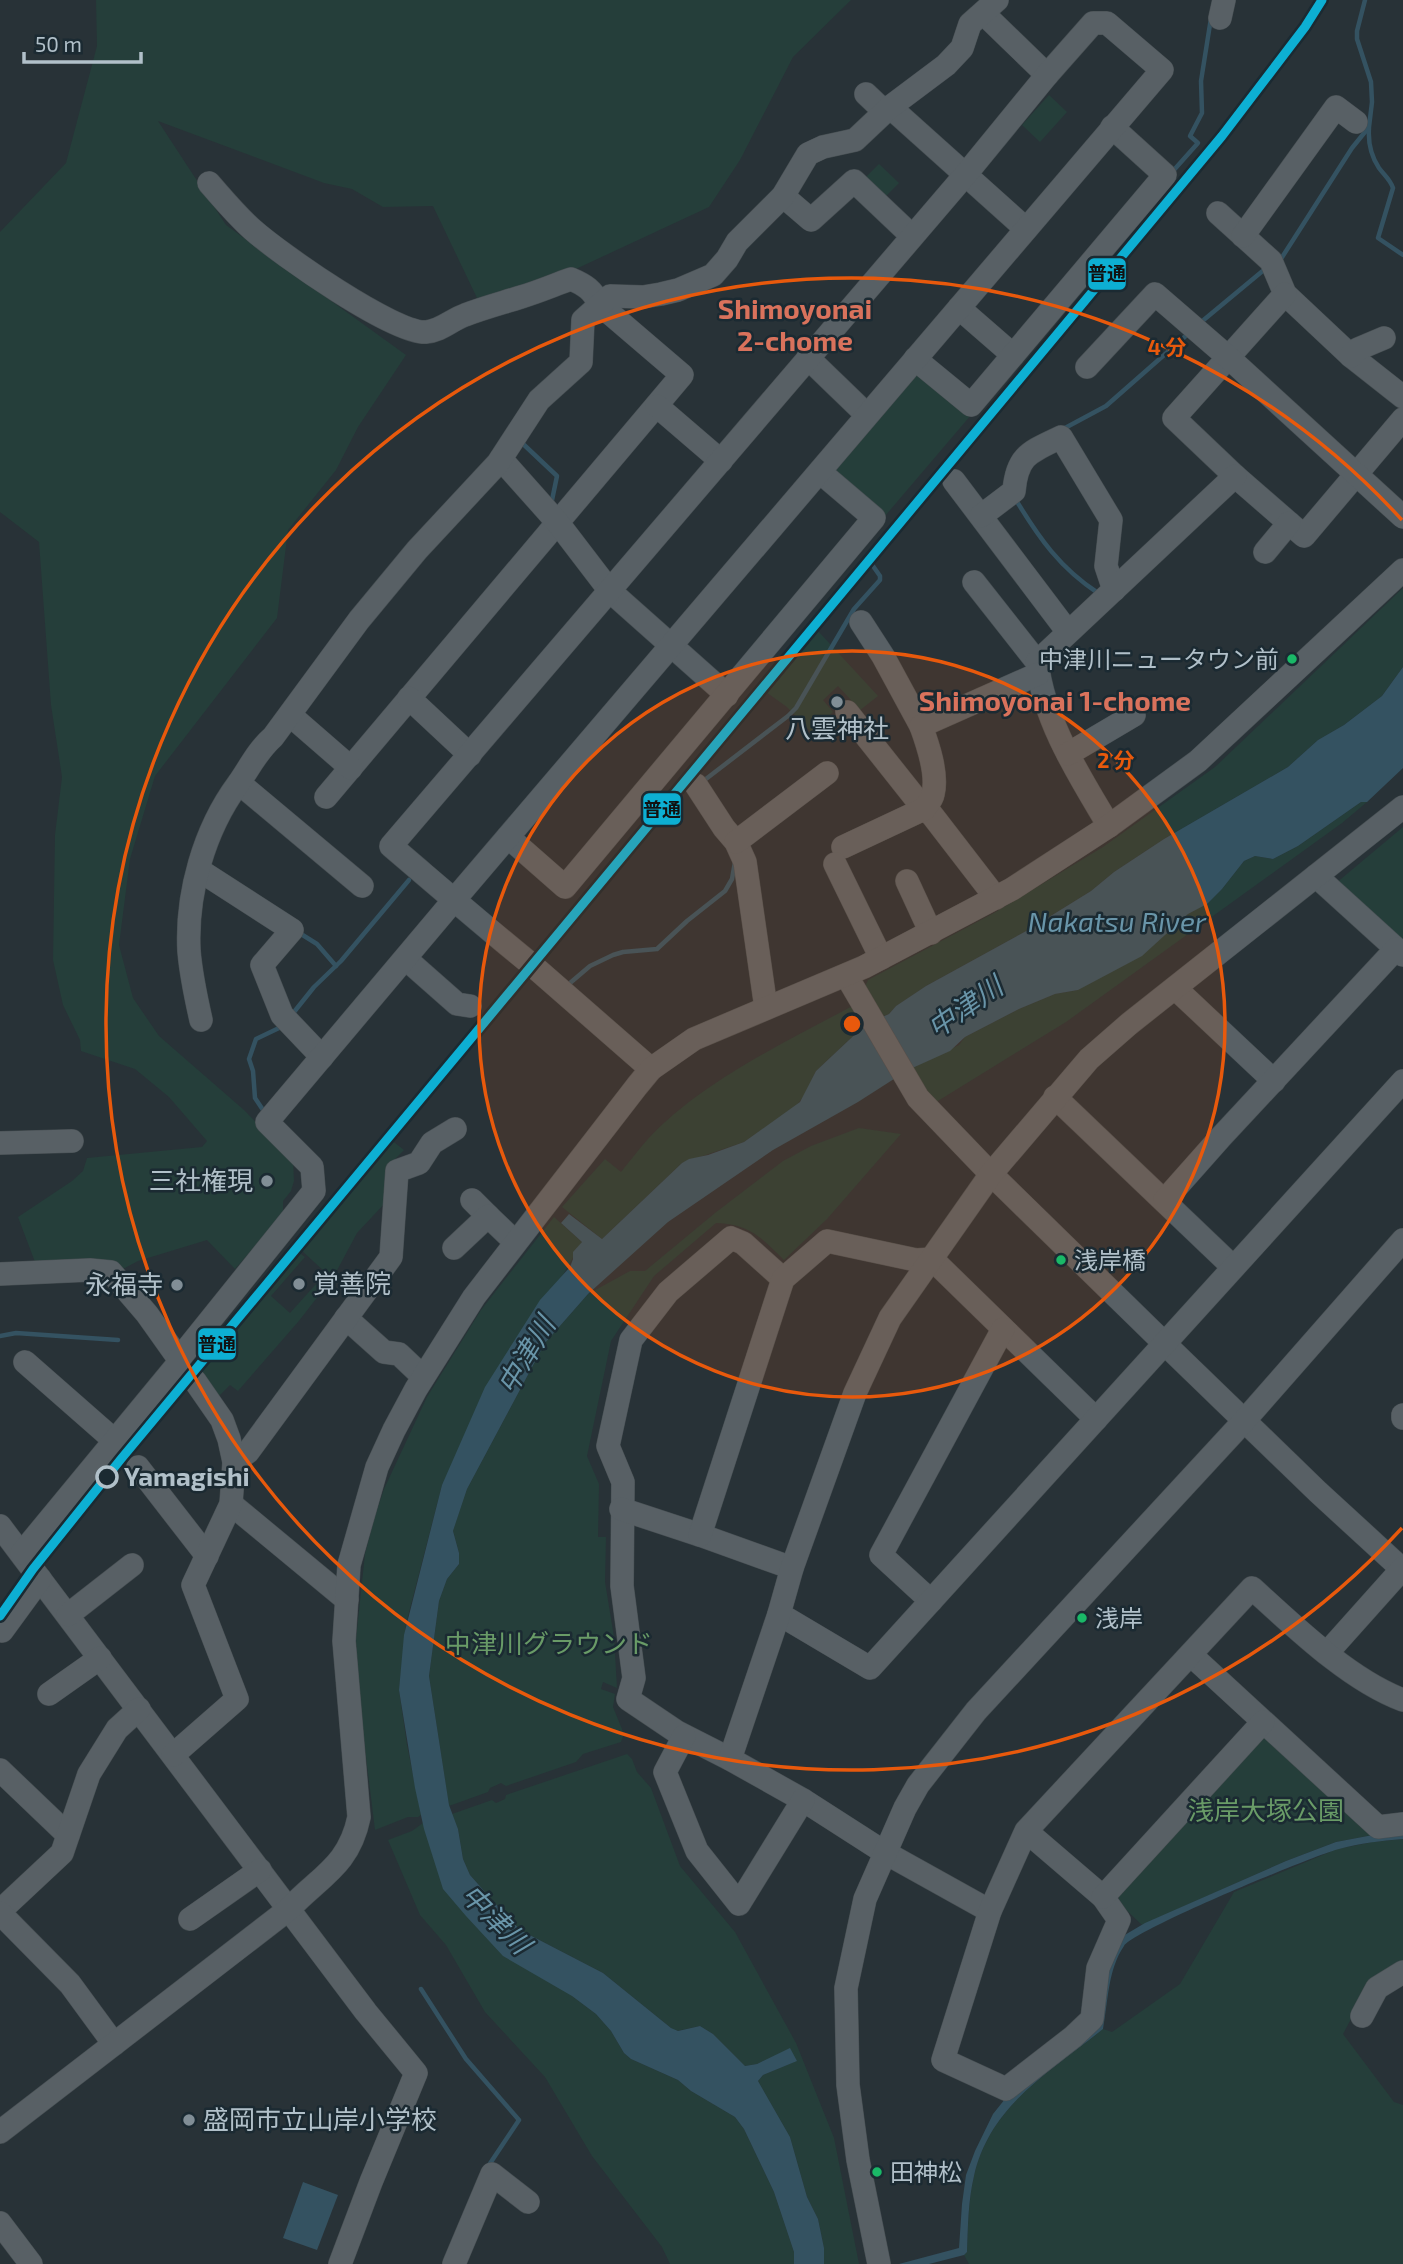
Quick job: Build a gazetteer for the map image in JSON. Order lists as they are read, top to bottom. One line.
{"districts":["Shimoyonai 2-chome","Shimoyonai 1-chome"],"water":["Nakatsu River","中津川"],"parks":["中津川グラウンド","浅岸大塚公園"],"places":["中津川ニュータウン前","八雲神社","三社権現","浅岸橋","覚善院","永福寺","Yamagishi","浅岸","盛岡市立山岸小学校","田神松"],"lines":["transit line 普通"],"scale_bar":"50 m","rings":["4 分","2 分"]}
